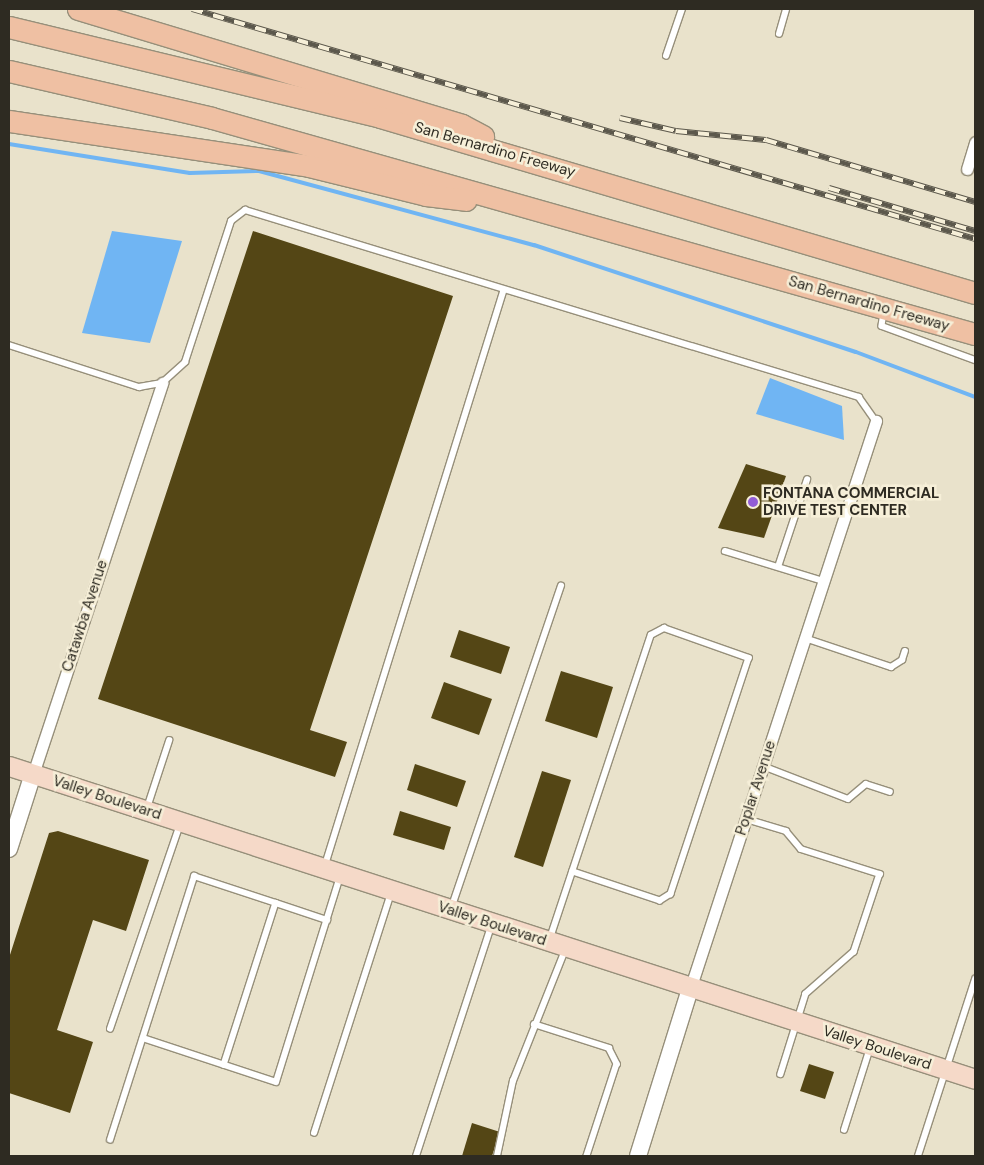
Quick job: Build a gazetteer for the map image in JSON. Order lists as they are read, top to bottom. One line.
{"streets":{"highway":["San Bernardino Freeway"],"main road":["Valley Boulevard"],"street":["Catawba Avenue","Poplar Avenue"]},"crossings":[["Catawba Avenue","Valley Boulevard"],["Poplar Avenue","Valley Boulevard"]],"places":["FONTANA COMMERCIAL DRIVE TEST CENTER"]}
